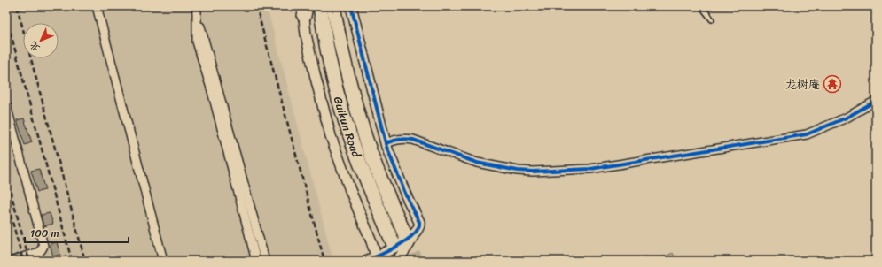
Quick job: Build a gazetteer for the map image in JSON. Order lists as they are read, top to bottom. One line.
{"streets":{"highway":["Guikun Road"]},"places":{"temple":["龙树庵"]},"scale_bar":"100 m","north":"bottom left"}
